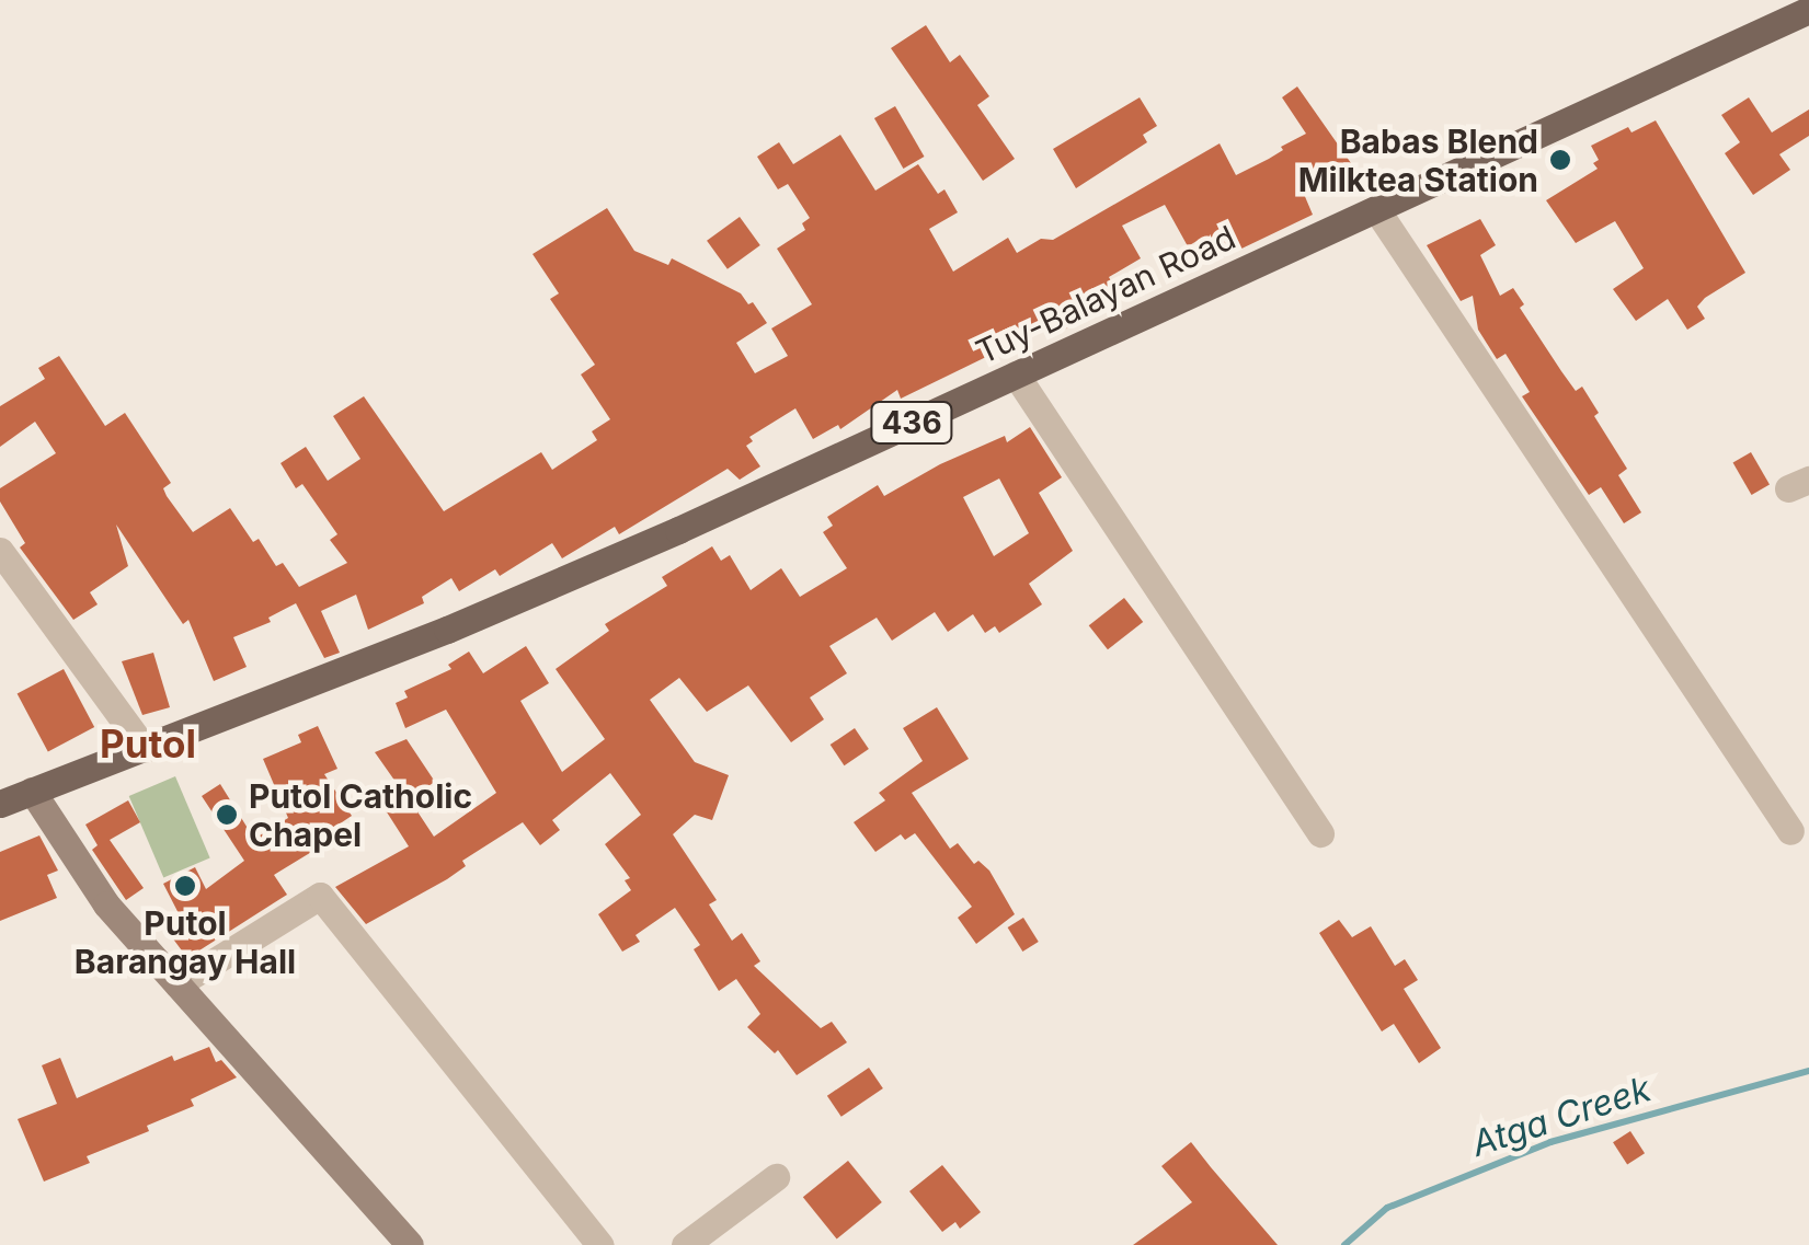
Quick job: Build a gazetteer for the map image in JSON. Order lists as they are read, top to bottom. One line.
{"streets":{"main road":["Tuy-Balayan Road","436"]},"districts":["Putol"],"water":["Atga Creek"],"places":["Babas Blend Milktea Station","Putol Catholic Chapel","Putol Barangay Hall"]}
